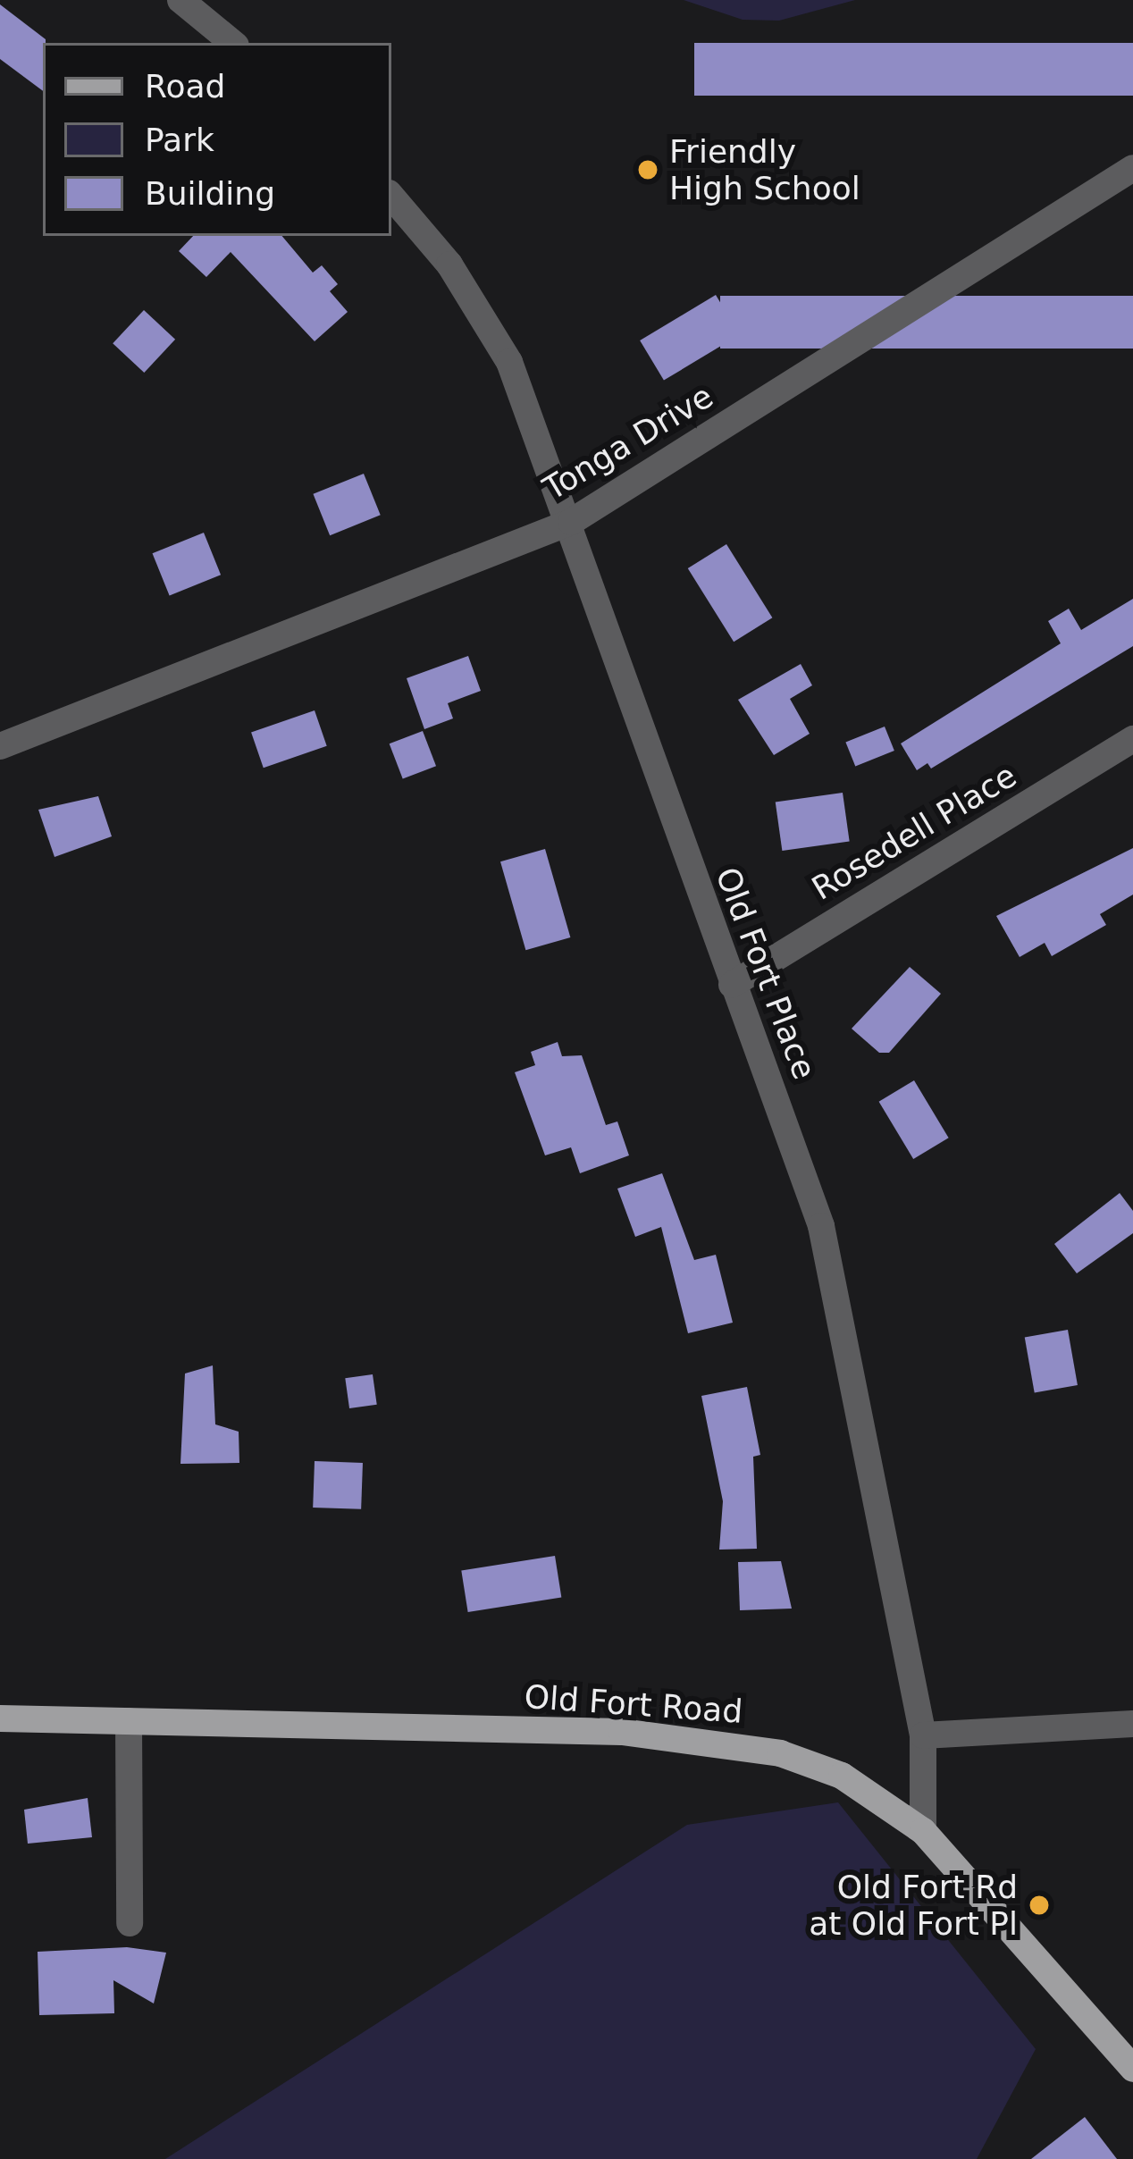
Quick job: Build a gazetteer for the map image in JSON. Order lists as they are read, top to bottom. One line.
{"streets":{"main road":["Old Fort Road"],"street":["Tonga Drive","Rosedell Place","Old Fort Place"]},"crossings":[["Tonga Drive","Old Fort Place"],["Rosedell Place","Old Fort Place"],["Old Fort Place","Old Fort Road"]],"places":["Friendly High School","Old Fort Rd at Old Fort Pl"],"legend":["Road","Park","Building"]}
